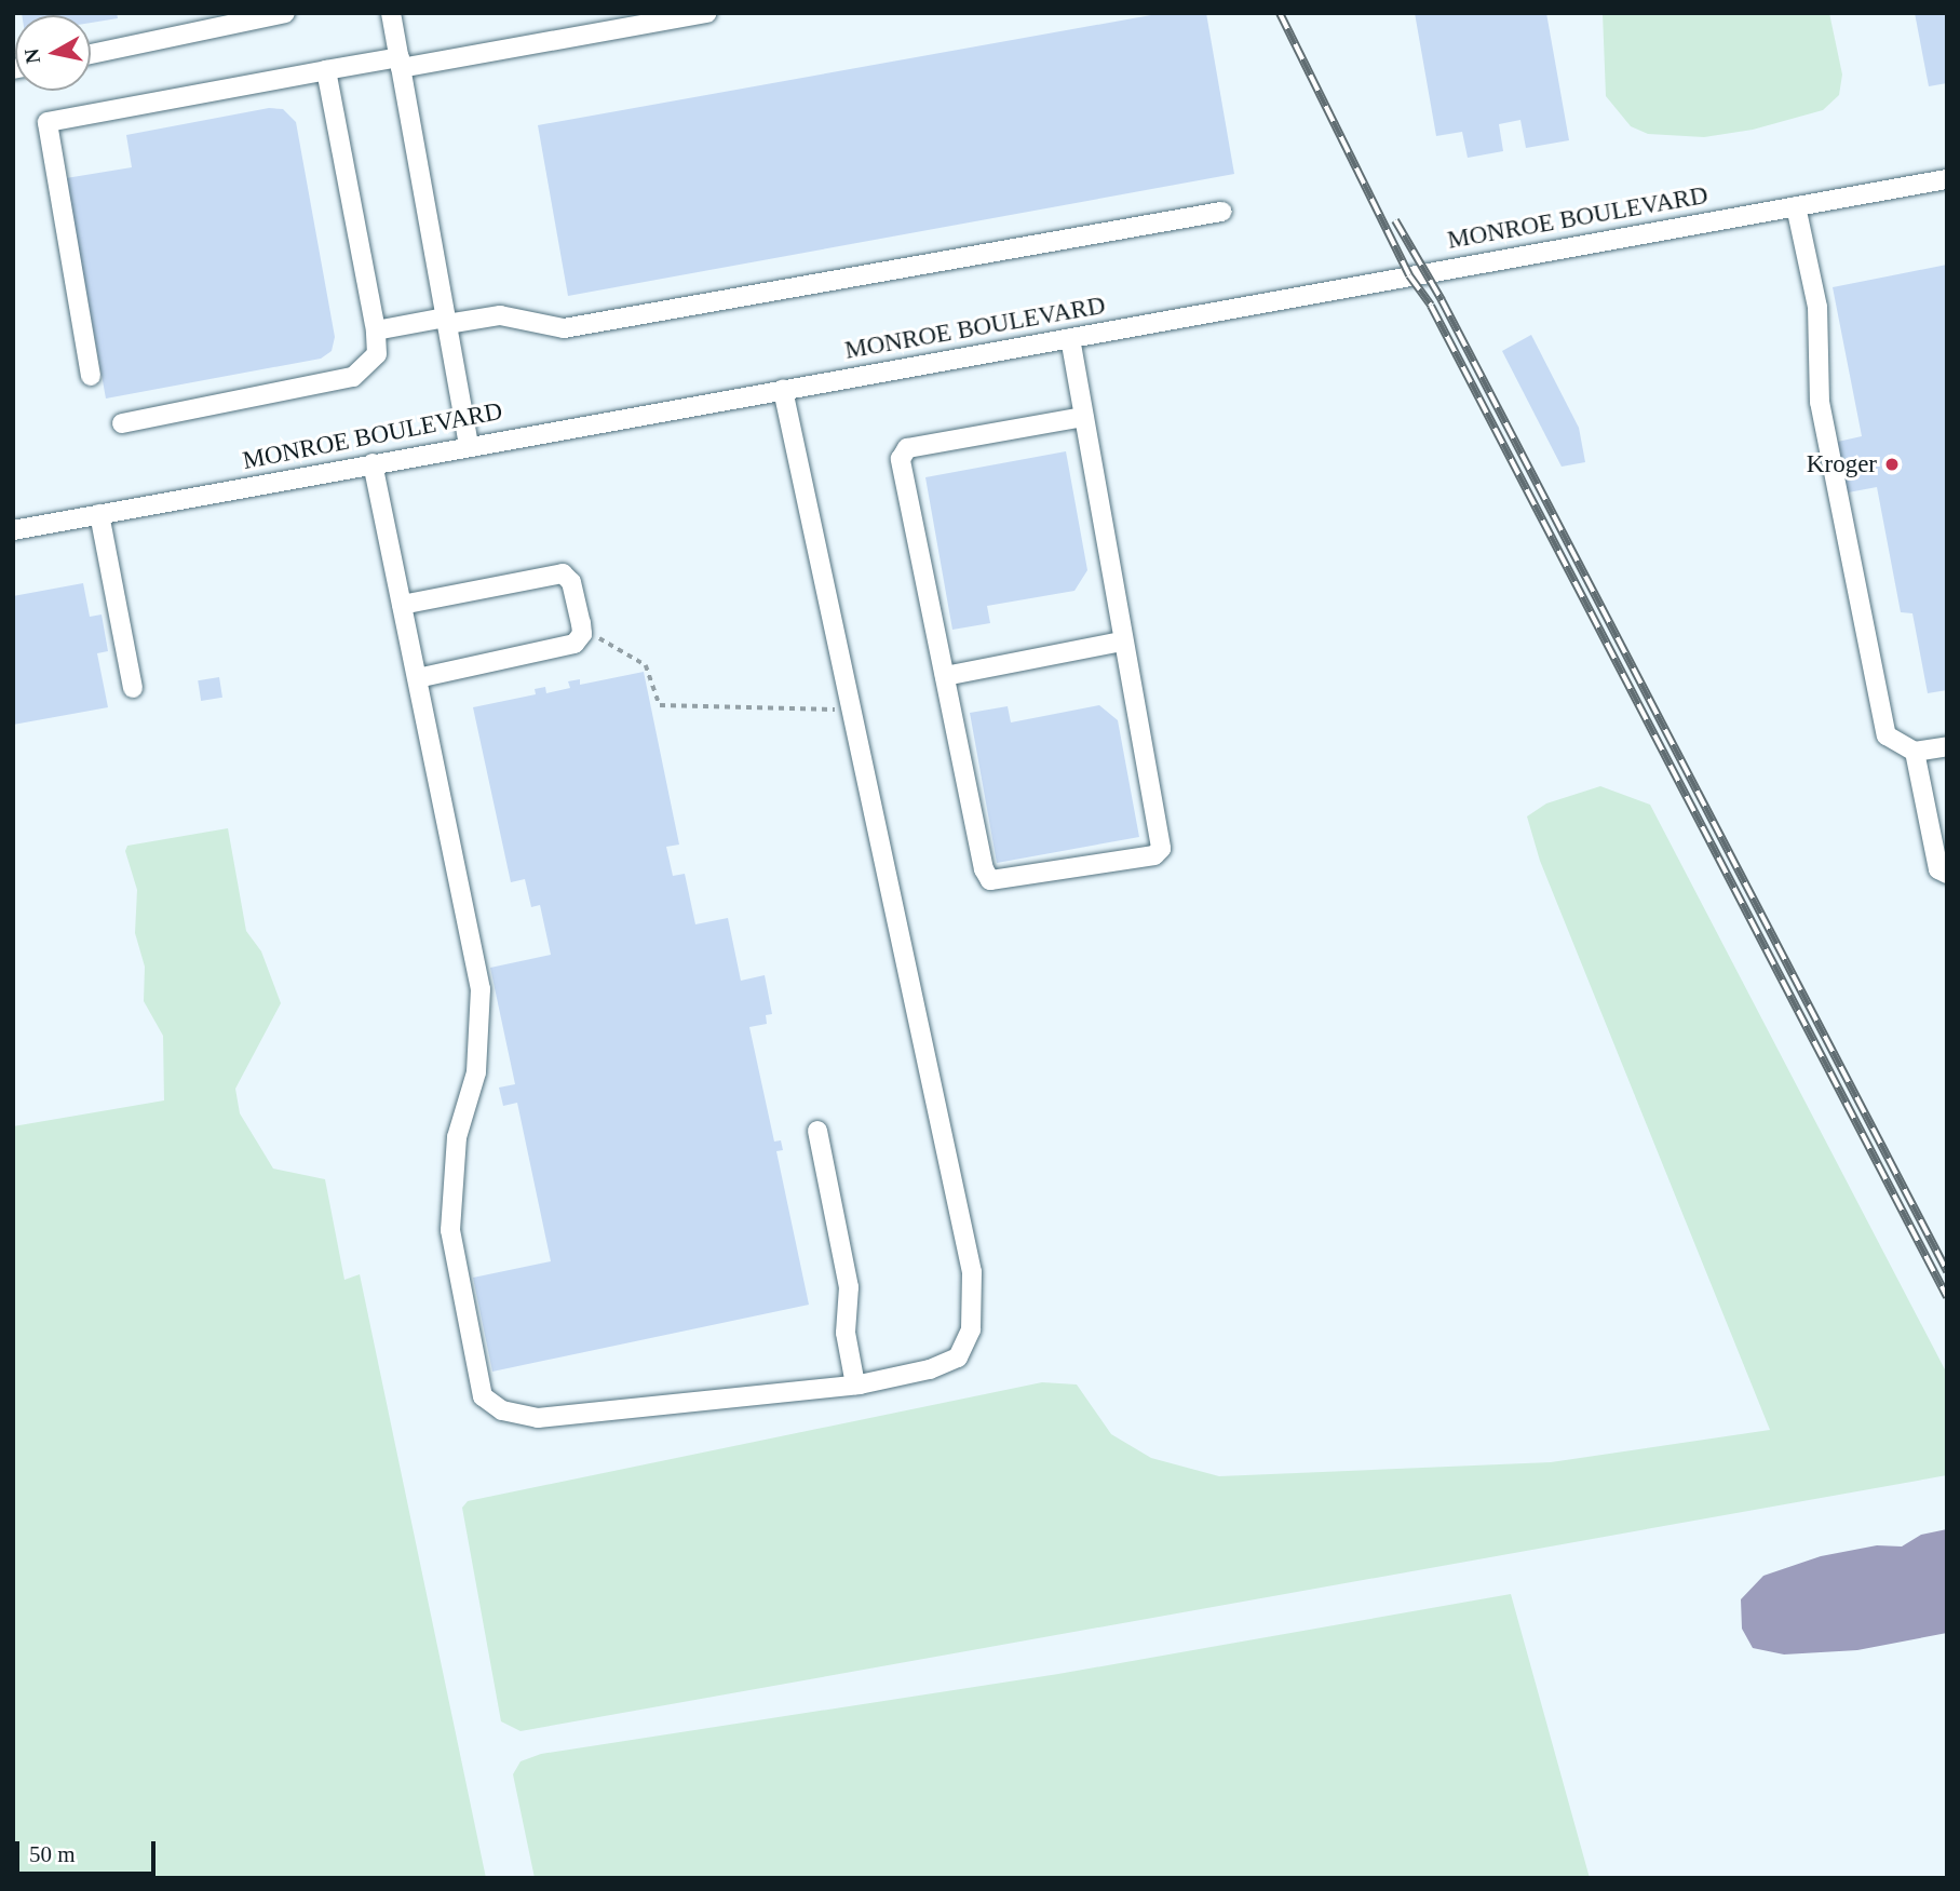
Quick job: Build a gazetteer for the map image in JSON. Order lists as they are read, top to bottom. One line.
{"streets":{"street":["MONROE BOULEVARD"]},"places":["Kroger"],"scale_bar":"50 m","north":"left"}
